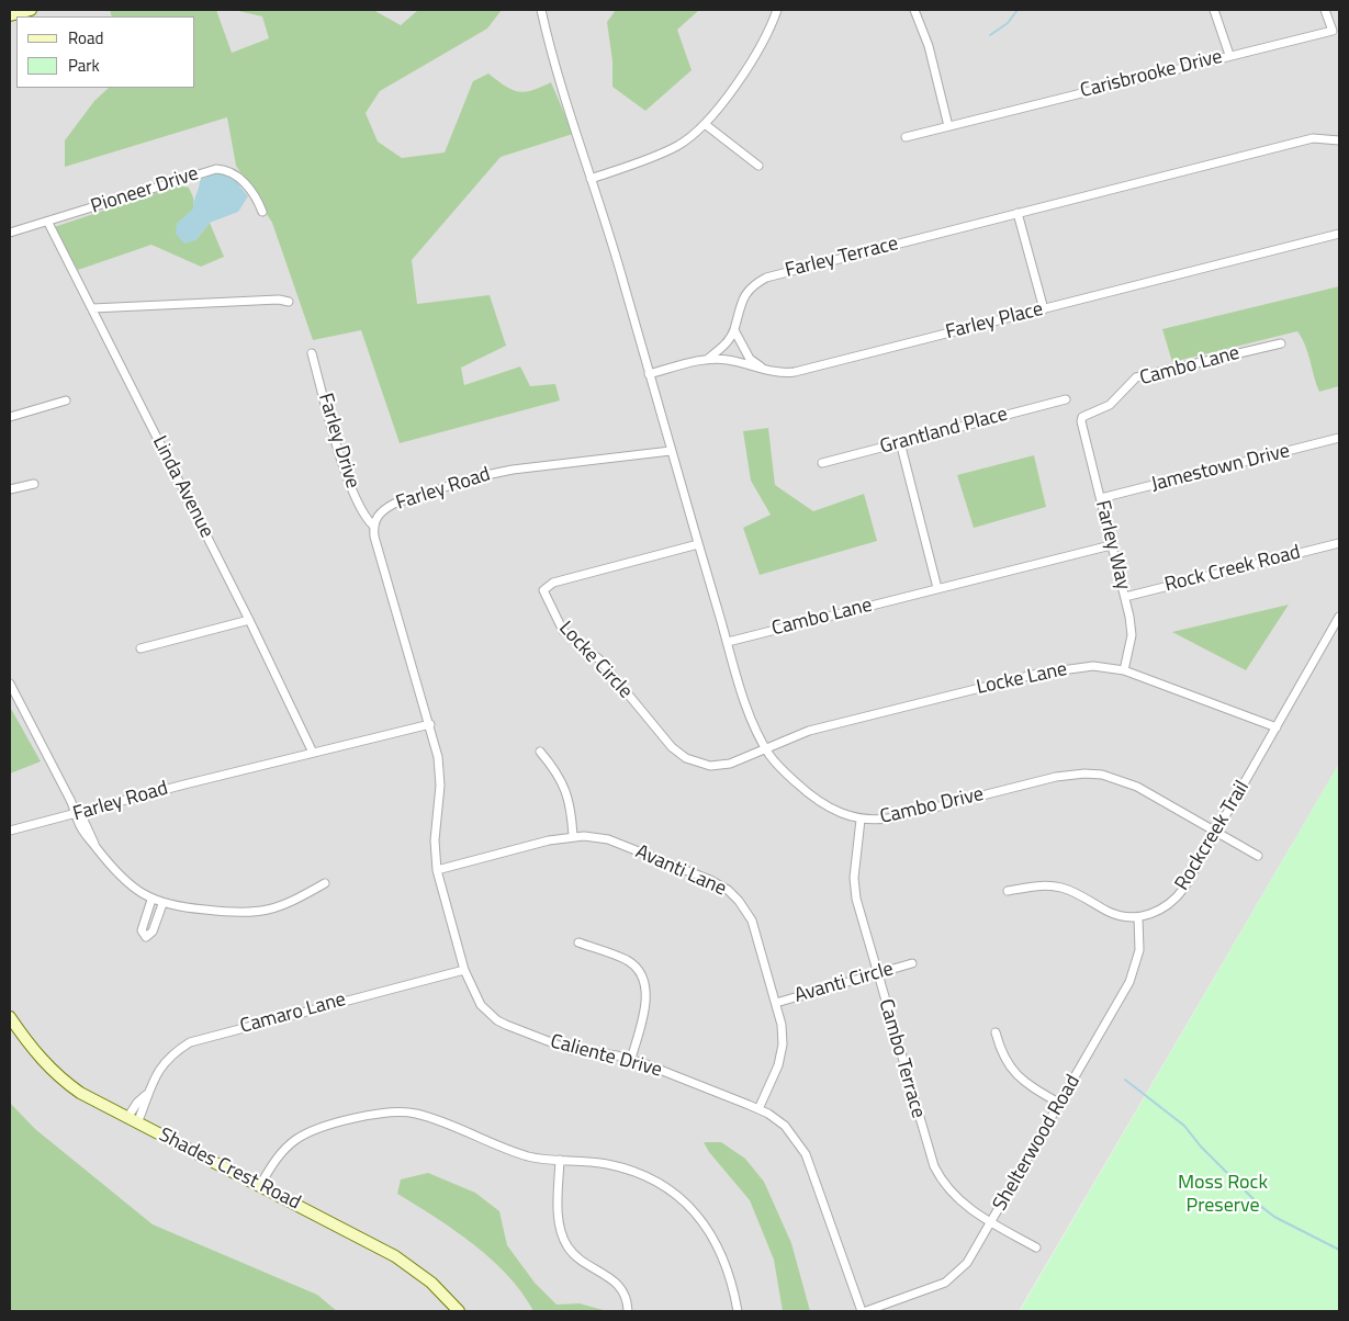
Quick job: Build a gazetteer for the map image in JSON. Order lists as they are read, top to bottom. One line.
{"streets":{"street":["Carisbrooke Drive","Pioneer Drive","Farley Terrace","Farley Place","Cambo Lane","Grantland Place","Farley Drive","Jamestown Drive","Linda Avenue","Farley Road","Farley Way","Rock Creek Road","Locke Circle","Locke Lane","Cambo Drive","Rockcreek Trail","Avanti Lane","Avanti Circle","Camaro Lane","Caliente Drive","Cambo Terrace","Shelterwood Road","Shades Crest Road"]},"crossings":[["Pioneer Drive","Linda Avenue"],["Farley Terrace","Farley Place"],["Cambo Lane","Farley Way"],["Cambo Lane","Cambo Drive"],["Farley Drive","Farley Road"],["Jamestown Drive","Farley Way"],["Linda Avenue","Farley Road"],["Farley Road","Caliente Drive"],["Farley Way","Rock Creek Road"],["Farley Way","Locke Lane"],["Locke Circle","Locke Lane"],["Locke Circle","Cambo Drive"],["Locke Lane","Cambo Drive"],["Locke Lane","Rockcreek Trail"],["Cambo Drive","Rockcreek Trail"],["Cambo Drive","Cambo Terrace"],["Rockcreek Trail","Shelterwood Road"],["Avanti Lane","Avanti Circle"],["Avanti Lane","Caliente Drive"],["Avanti Circle","Cambo Terrace"],["Camaro Lane","Caliente Drive"],["Camaro Lane","Shades Crest Road"],["Caliente Drive","Shelterwood Road"],["Cambo Terrace","Shelterwood Road"]],"parks":["Moss Rock Preserve"],"legend":["Road","Park"]}
